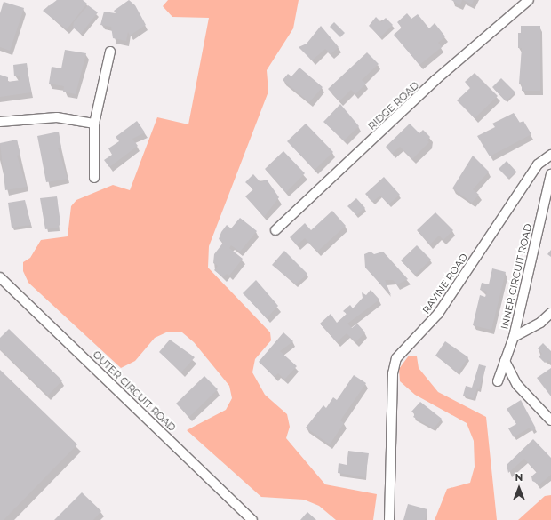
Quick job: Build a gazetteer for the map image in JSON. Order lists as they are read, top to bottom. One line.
{"streets":{"street":["RIDGE ROAD","INNER CIRCUIT ROAD","RAVINE ROAD","OUTER CIRCUIT ROAD"]},"north":"top"}
